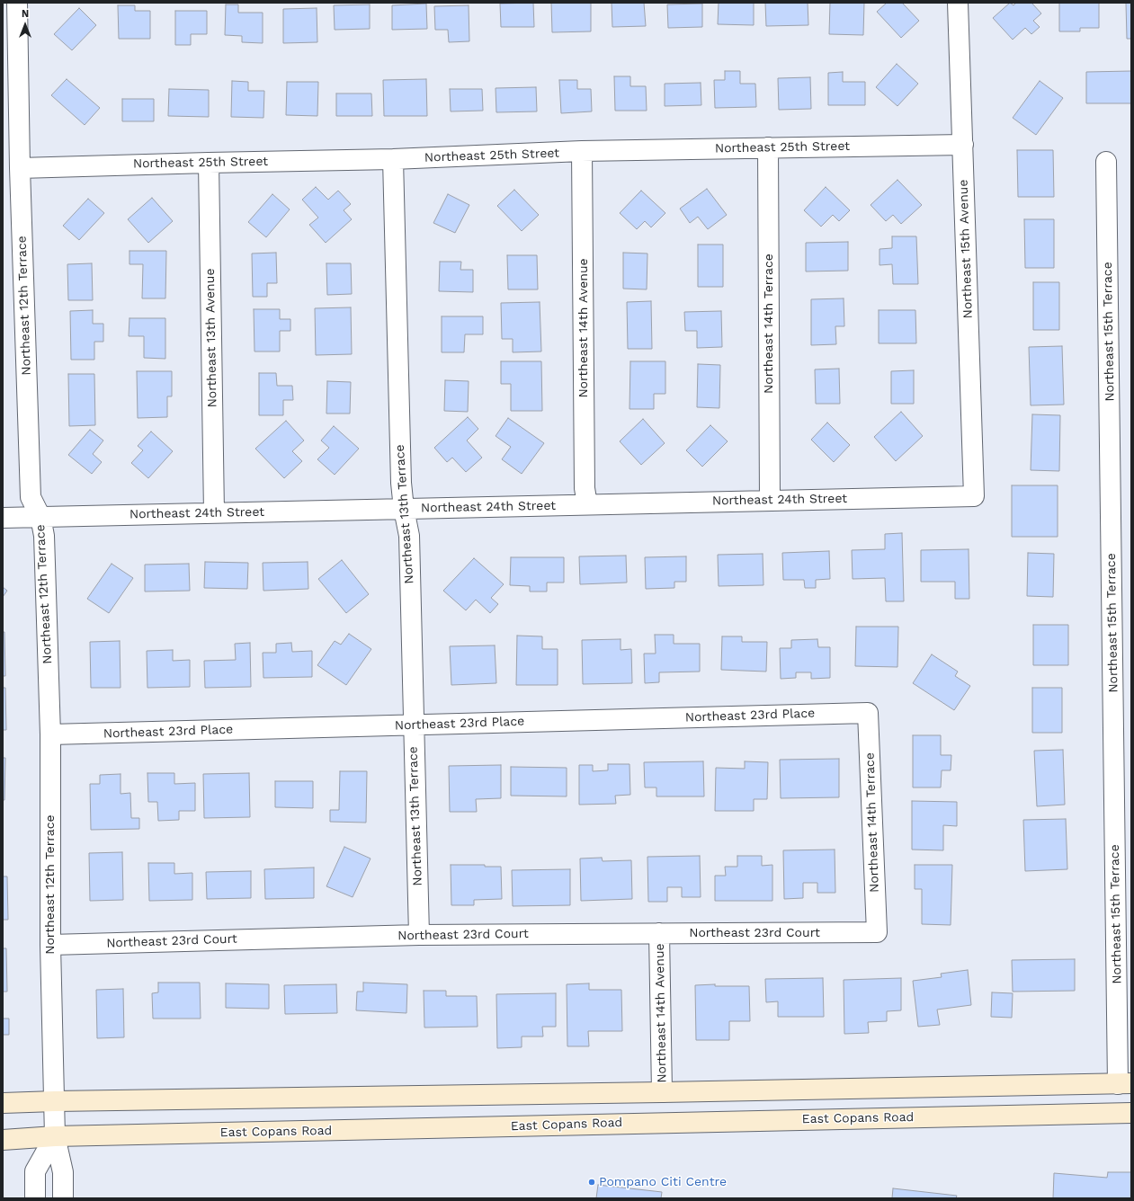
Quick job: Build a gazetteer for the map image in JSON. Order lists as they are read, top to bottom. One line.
{"streets":{"main road":["East Copans Road"],"street":["Northeast 25th Street","Northeast 15th Avenue","Northeast 12th Terrace","Northeast 14th Terrace","Northeast 14th Avenue","Northeast 15th Terrace","Northeast 13th Avenue","Northeast 24th Street","Northeast 13th Terrace","Northeast 23rd Place","Northeast 23rd Court"]},"crossings":[["Northeast 25th Street","Northeast 15th Avenue"],["Northeast 25th Street","Northeast 12th Terrace"],["Northeast 25th Street","Northeast 14th Terrace"],["Northeast 25th Street","Northeast 14th Avenue"],["Northeast 25th Street","Northeast 13th Avenue"],["Northeast 25th Street","Northeast 13th Terrace"],["Northeast 15th Avenue","Northeast 24th Street"],["Northeast 12th Terrace","Northeast 24th Street"],["Northeast 12th Terrace","Northeast 23rd Place"],["Northeast 12th Terrace","Northeast 23rd Court"],["Northeast 12th Terrace","East Copans Road"],["Northeast 14th Terrace","Northeast 24th Street"],["Northeast 14th Terrace","Northeast 23rd Place"],["Northeast 14th Terrace","Northeast 23rd Court"],["Northeast 14th Avenue","Northeast 24th Street"],["Northeast 14th Avenue","Northeast 23rd Court"],["Northeast 13th Avenue","Northeast 24th Street"],["Northeast 24th Street","Northeast 13th Terrace"],["Northeast 13th Terrace","Northeast 23rd Place"],["Northeast 13th Terrace","Northeast 23rd Court"]],"places":["Pompano Citi Centre"],"north":"top"}
